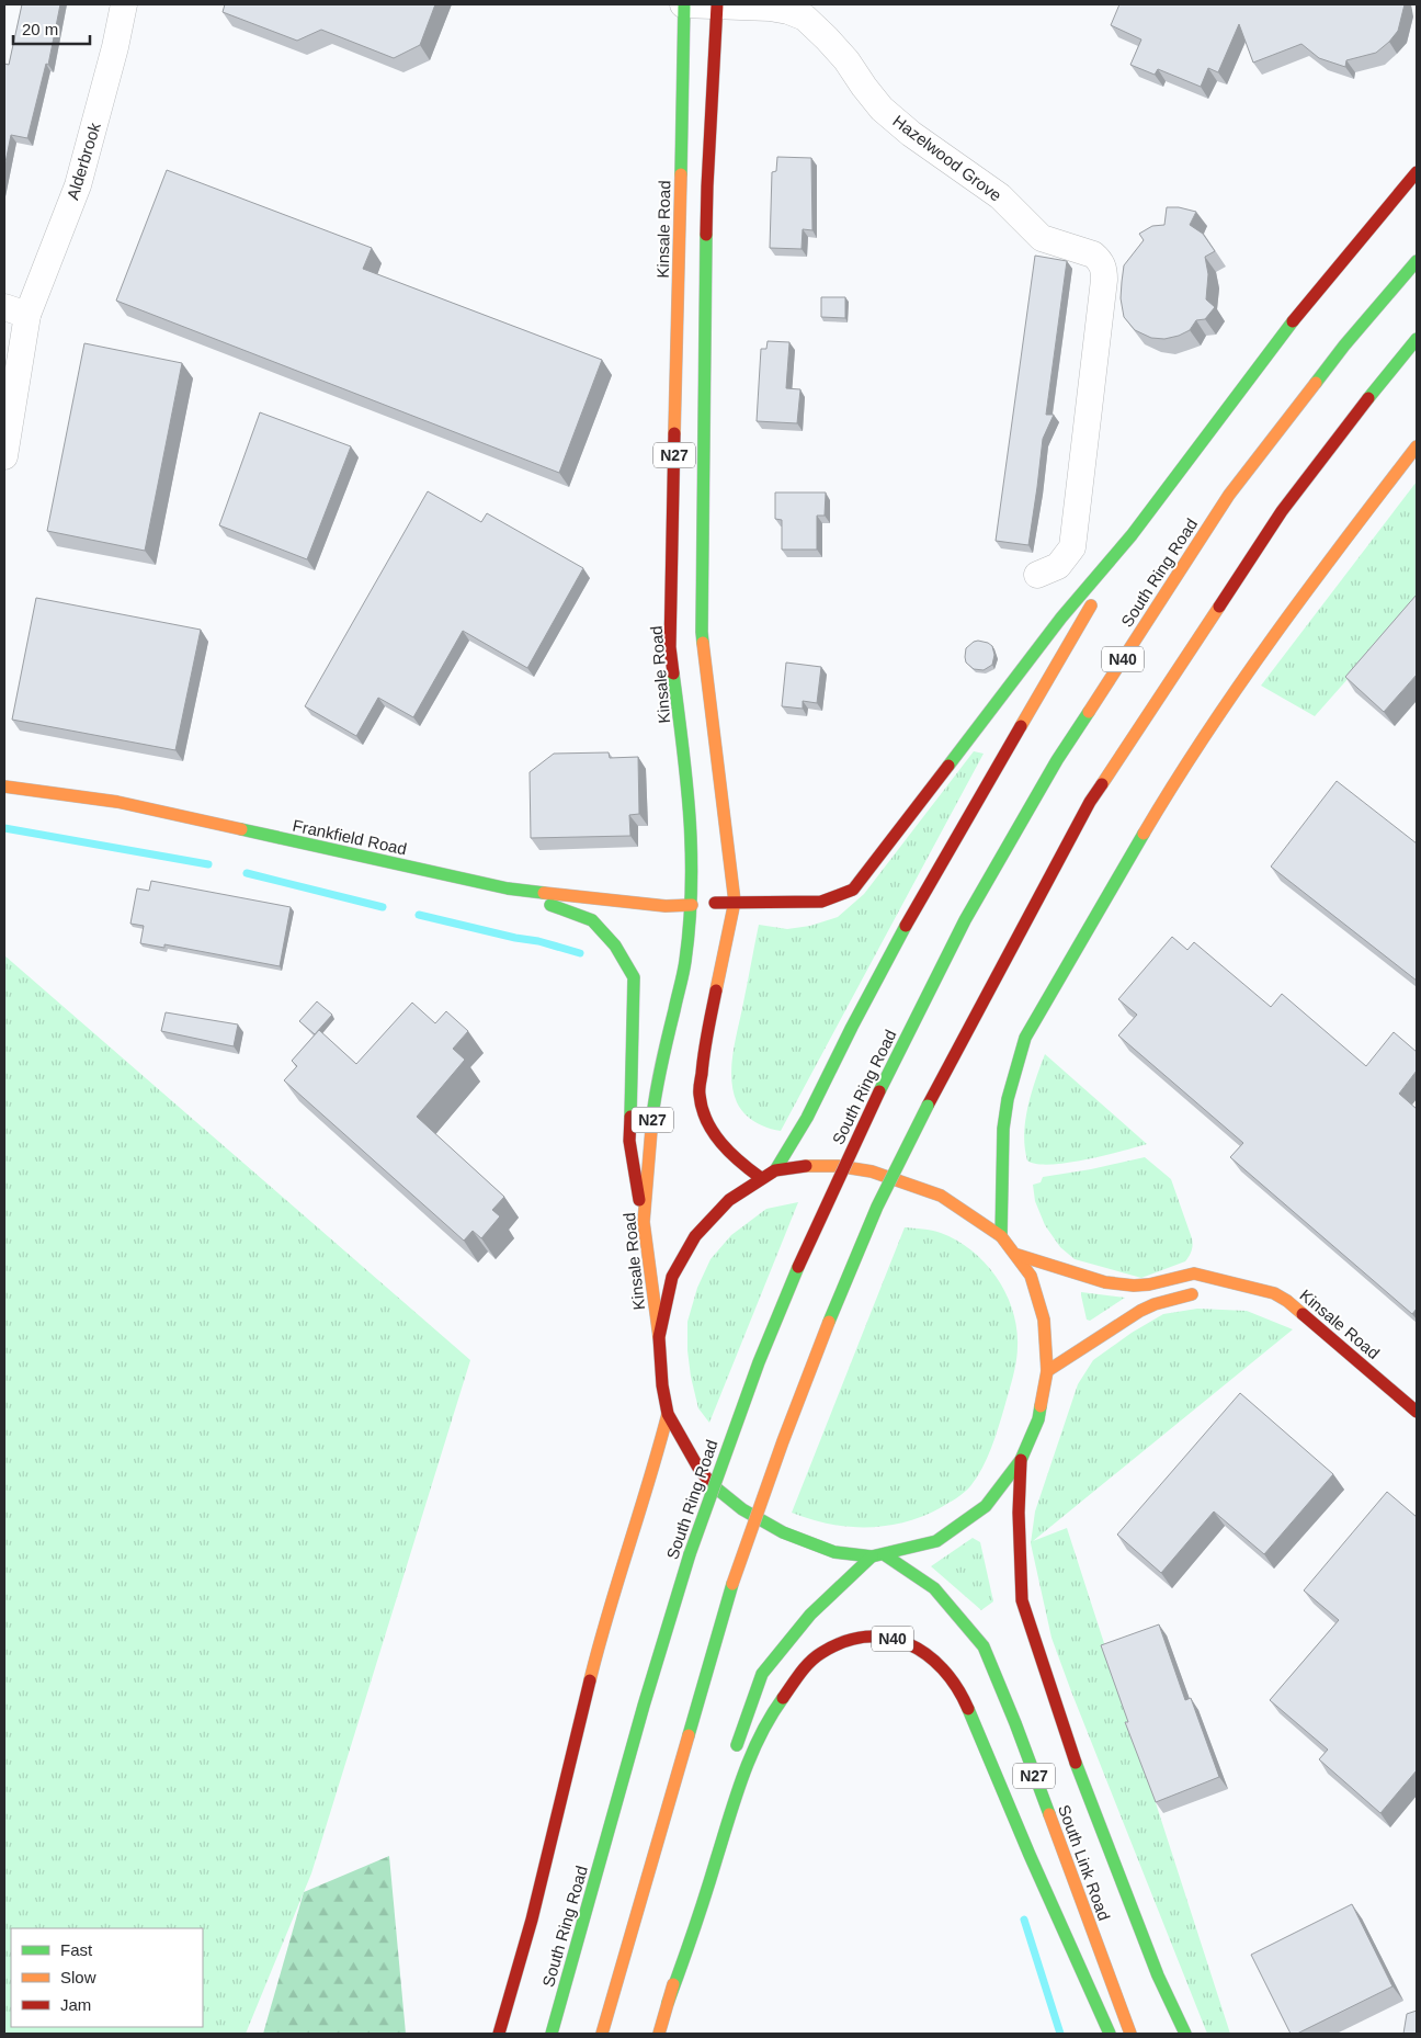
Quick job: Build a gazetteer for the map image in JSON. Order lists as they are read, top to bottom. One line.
{"streets":{"main road":["Kinsale Road","N27","South Ring Road","N40","Frankfield Road","South Link Road"],"street":["Hazelwood Grove","Alderbrook"]},"crossings":[["Hazelwood Grove","Kinsale Road"],["Hazelwood Grove","N27"],["Kinsale Road","N27"],["Kinsale Road","Frankfield Road"],["N27","Frankfield Road"],["N27","South Link Road"]],"legend":["Fast","Slow","Jam"],"scale_bar":"20 m"}
